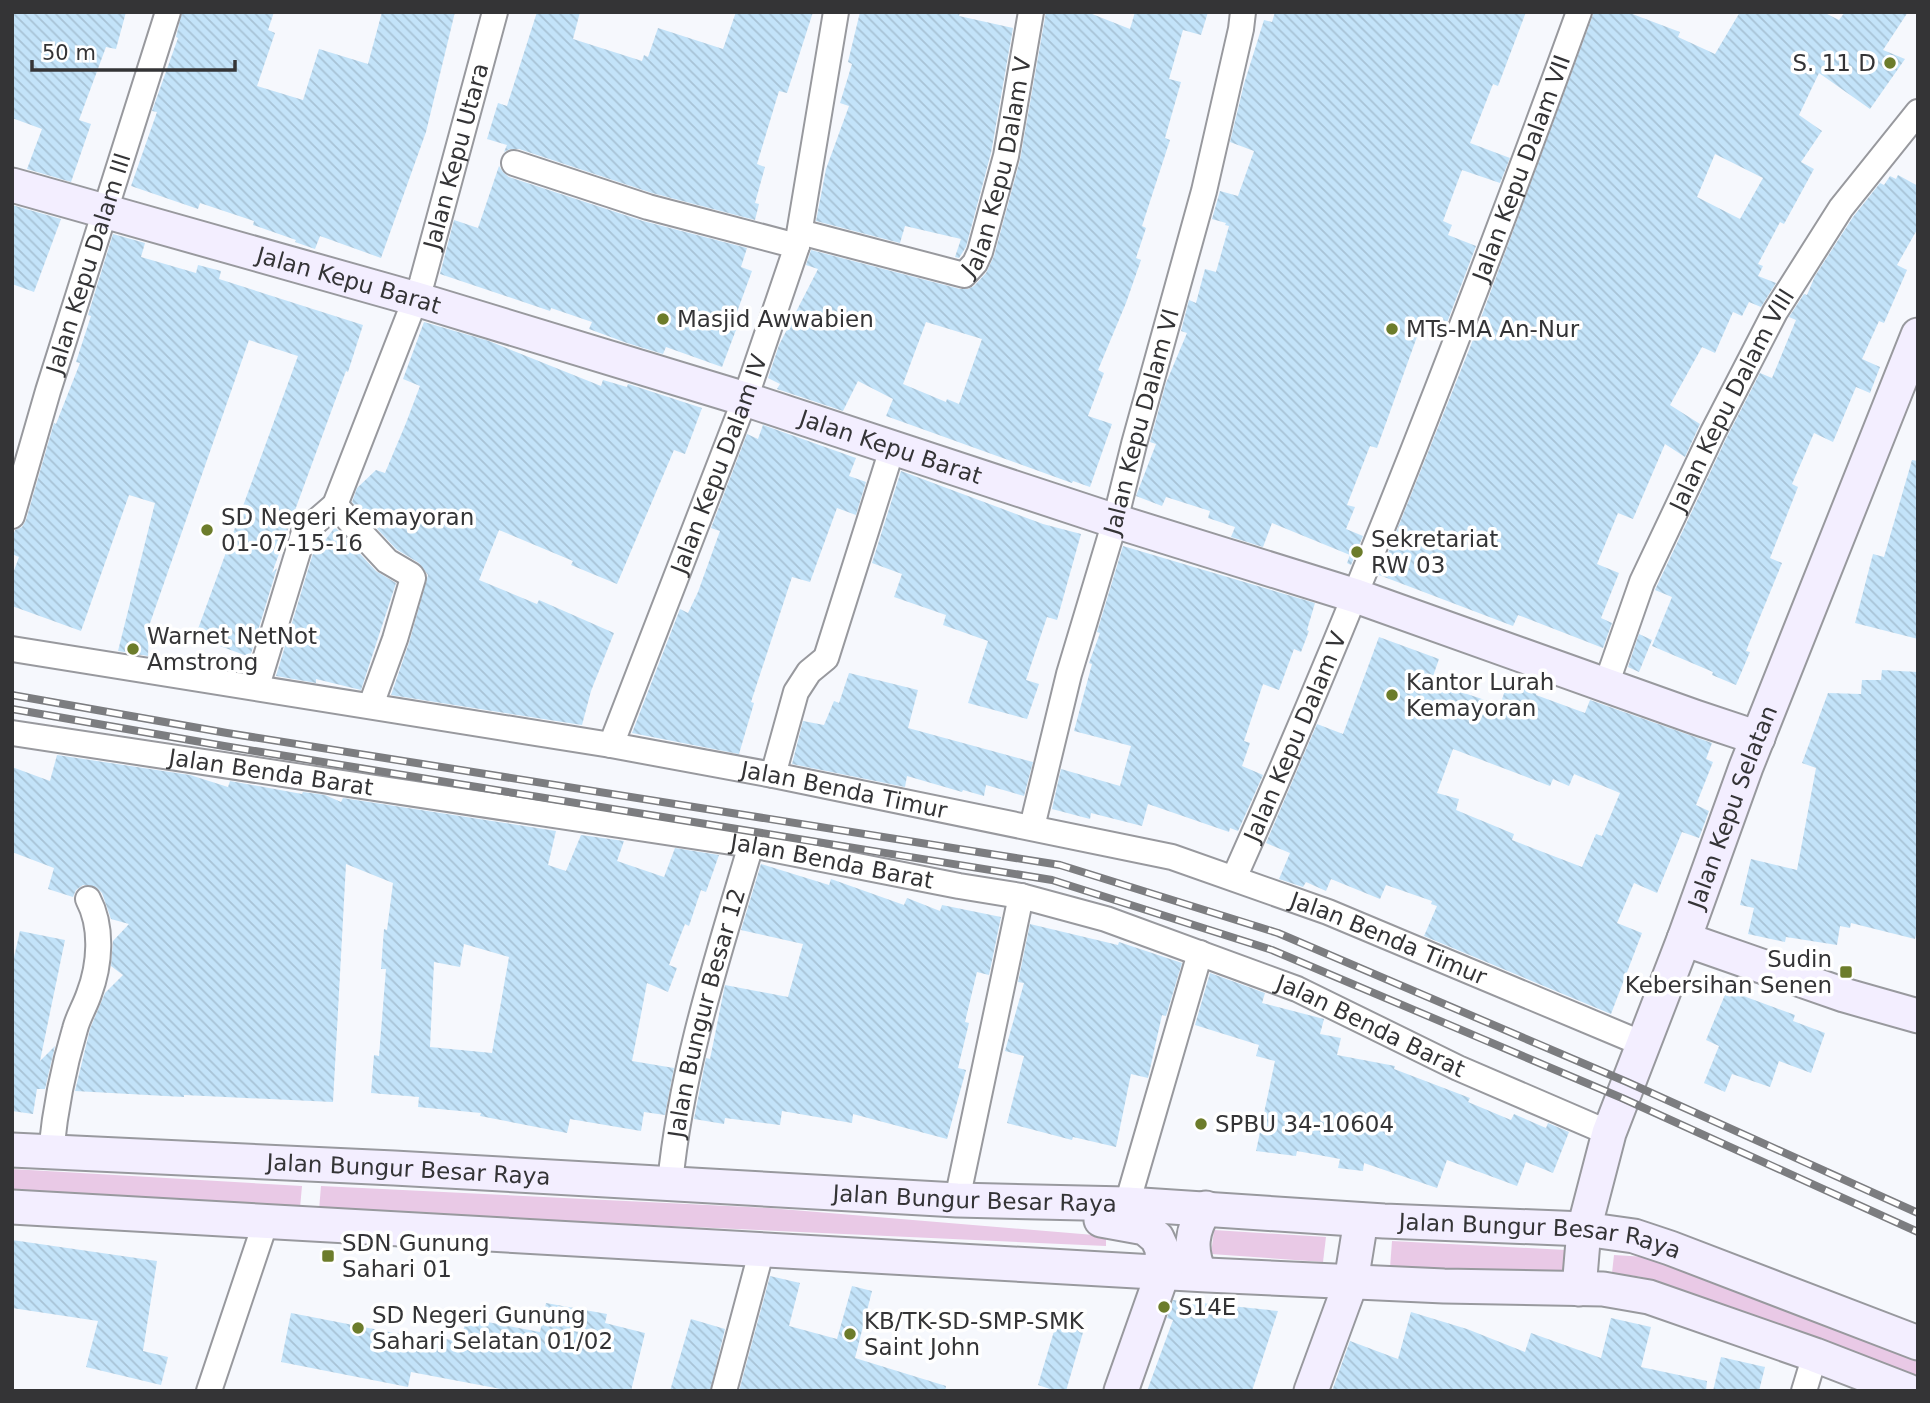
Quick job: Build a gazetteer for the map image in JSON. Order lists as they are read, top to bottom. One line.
{"streets":{"main road":["Jalan Kepu Barat","Jalan Kepu Selatan","Jalan Bungur Besar Raya"],"street":["Jalan Kepu Utara","Jalan Kepu Dalam V","Jalan Kepu Dalam VII","Jalan Kepu Dalam III","Jalan Kepu Dalam VIII","Jalan Kepu Dalam VI","Jalan Kepu Dalam IV","Jalan Benda Barat","Jalan Benda Timur","Jalan Bungur Besar 12"]},"crossings":[["Jalan Kepu Utara","Jalan Kepu Barat"],["Jalan Kepu Dalam V","Jalan Kepu Dalam VII"],["Jalan Kepu Dalam V","Jalan Kepu Barat"],["Jalan Kepu Dalam V","Jalan Kepu Dalam IV"],["Jalan Kepu Dalam V","Jalan Benda Timur"],["Jalan Kepu Dalam VII","Jalan Kepu Barat"],["Jalan Kepu Dalam III","Jalan Kepu Barat"],["Jalan Kepu Barat","Jalan Kepu Dalam VIII"],["Jalan Kepu Barat","Jalan Kepu Dalam VI"],["Jalan Kepu Barat","Jalan Kepu Dalam IV"],["Jalan Kepu Barat","Jalan Kepu Selatan"],["Jalan Kepu Dalam VI","Jalan Benda Timur"],["Jalan Kepu Dalam IV","Jalan Benda Timur"],["Jalan Benda Barat","Jalan Kepu Selatan"],["Jalan Benda Barat","Jalan Bungur Besar 12"],["Jalan Benda Timur","Jalan Kepu Selatan"],["Jalan Kepu Selatan","Jalan Bungur Besar Raya"],["Jalan Bungur Besar 12","Jalan Bungur Besar Raya"]],"places":{"other":["S. 11 D","Masjid Awwabien","MTs-MA An-Nur","SD Negeri Kemayoran 01-07-15-16","Sekretariat RW 03","Warnet NetNot Amstrong","Kantor Lurah Kemayoran","SPBU 34-10604","S14E","SD Negeri Gunung Sahari Selatan 01/02","KB/TK-SD-SMP-SMK Saint John"],"transit":["Sudin Kebersihan Senen","SDN Gunung Sahari 01"]},"scale_bar":"50 m"}
